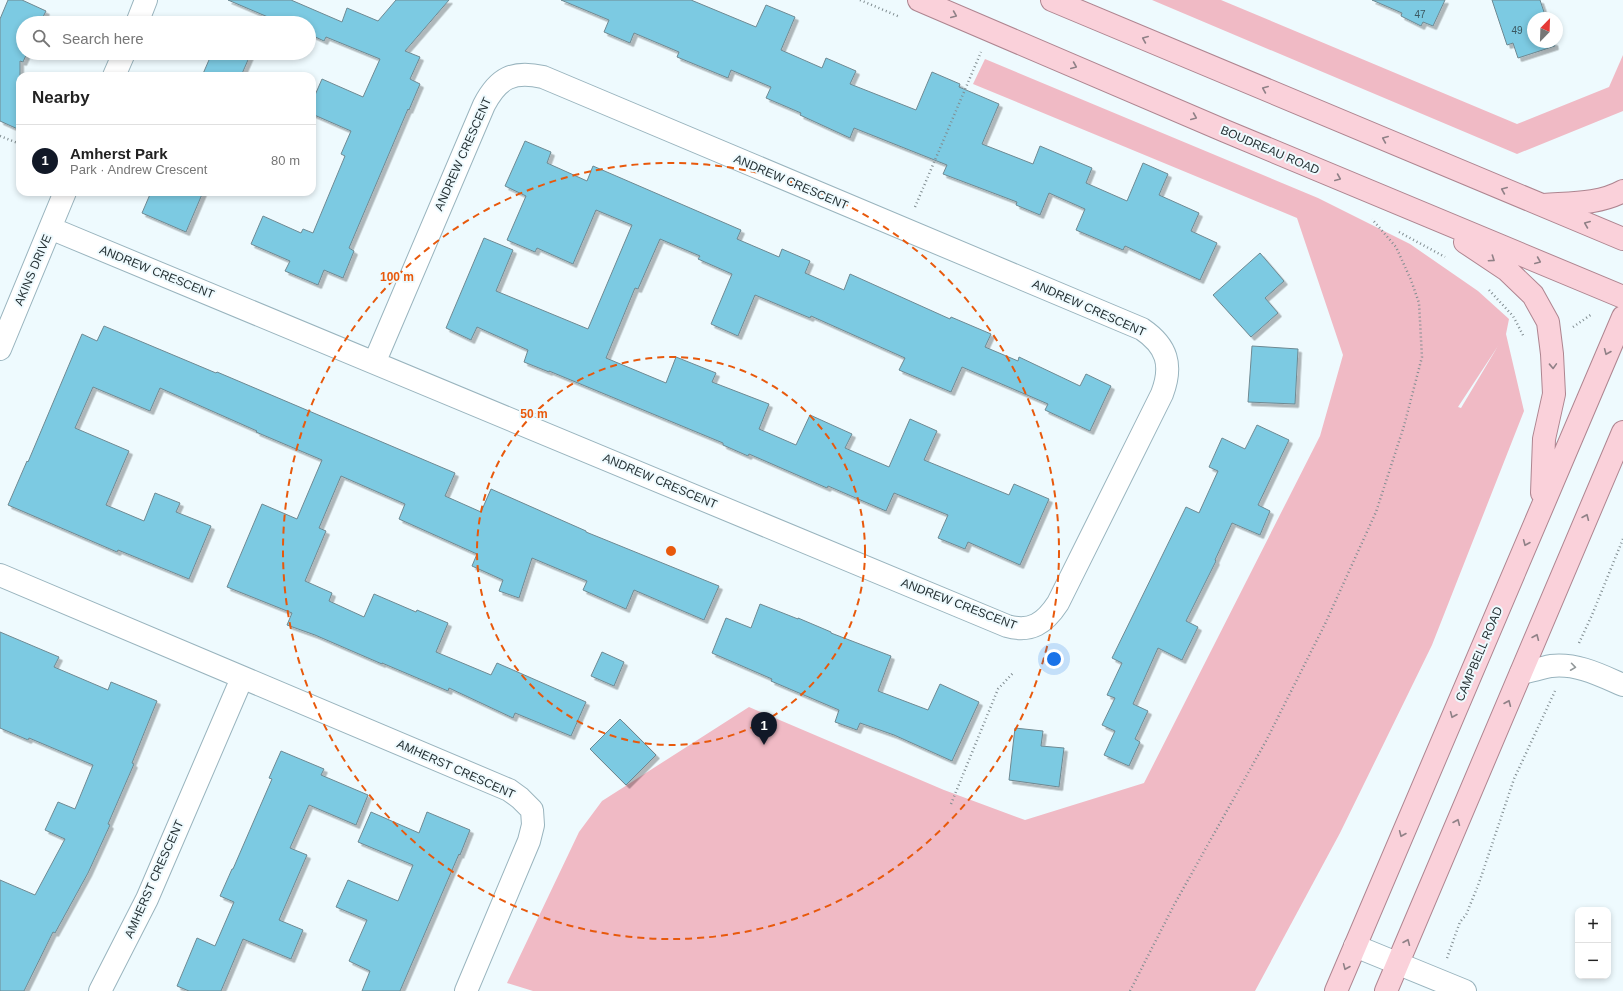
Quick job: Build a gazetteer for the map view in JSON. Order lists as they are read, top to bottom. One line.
{"streets":{"main road":["BOUDREAU ROAD","CAMPBELL ROAD"],"street":["ANDREW CRESCENT","AKINS DRIVE","AMHERST CRESCENT"]},"crossings":[["ANDREW CRESCENT","AKINS DRIVE"]],"house_numbers":["47","49"],"north":"top right","page":{"search":"Search here","heading":"Nearby","list":[{"mark":"1","name":"Amherst Park","note":"Park · Andrew Crescent","value":"80 m"}],"pins":"1","map_buttons":["+","−"]},"rings":["100 m","50 m"]}
